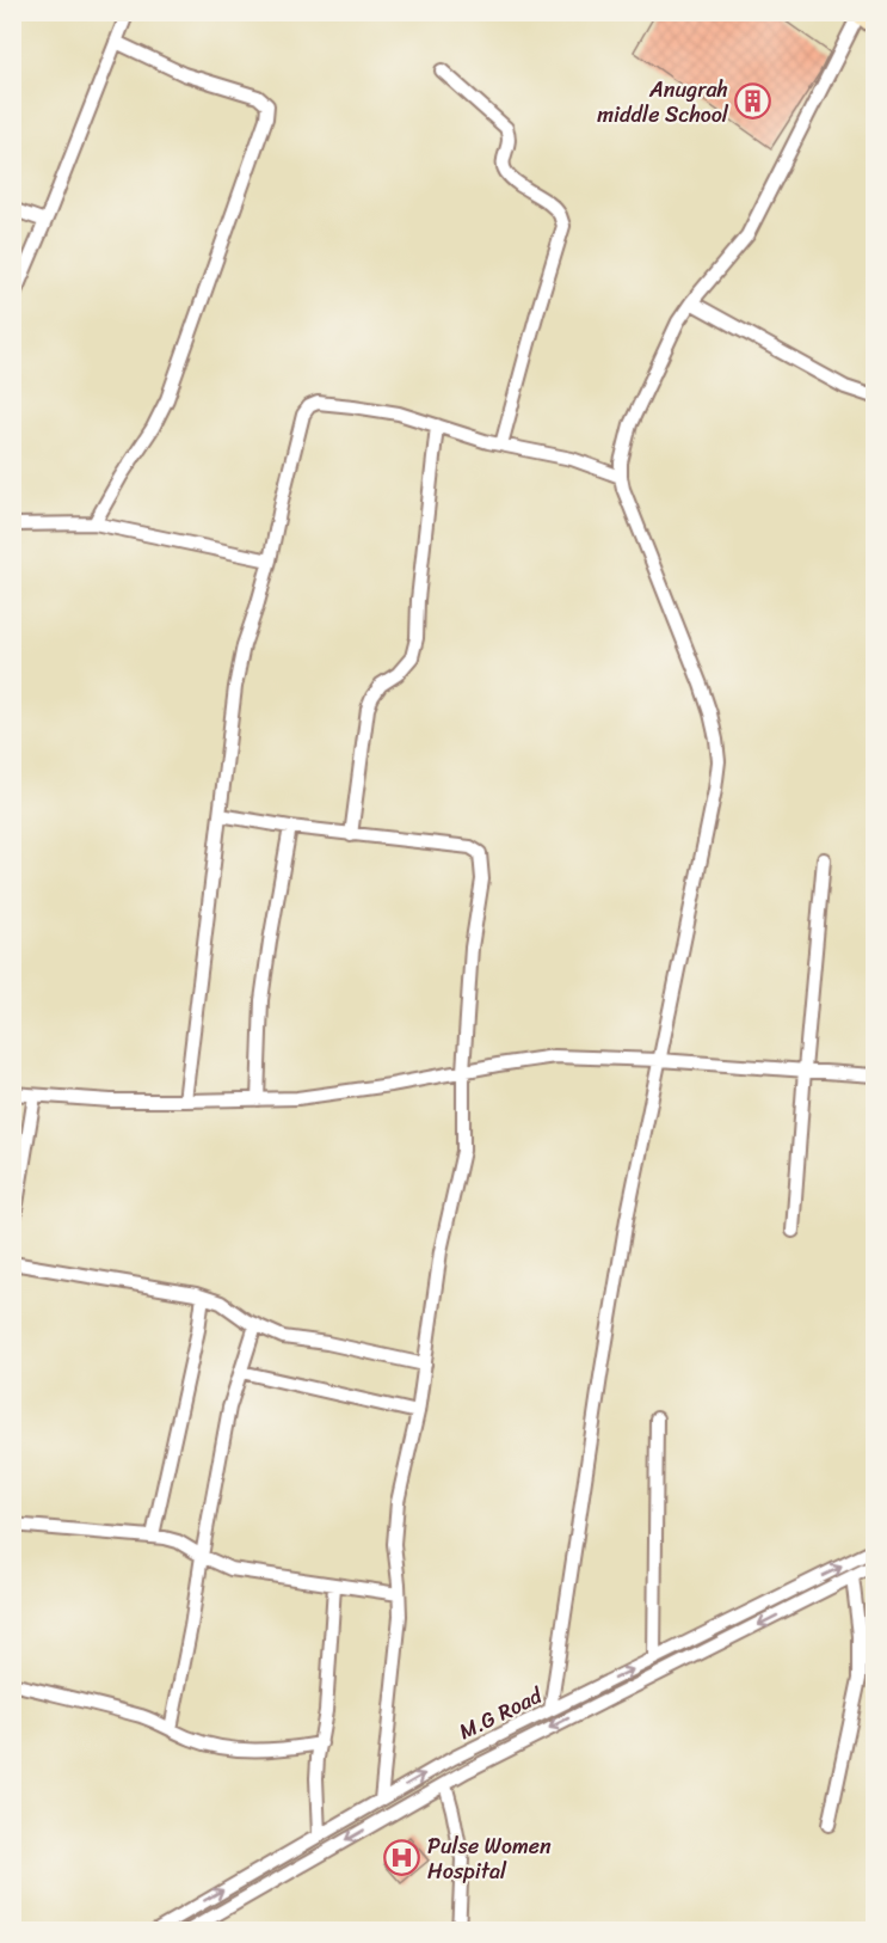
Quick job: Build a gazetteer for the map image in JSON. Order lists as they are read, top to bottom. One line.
{"streets":{"street":["M.G Road"]},"places":{"building":["Anugrah middle School"],"hospital":["Pulse Women Hospital"]}}
